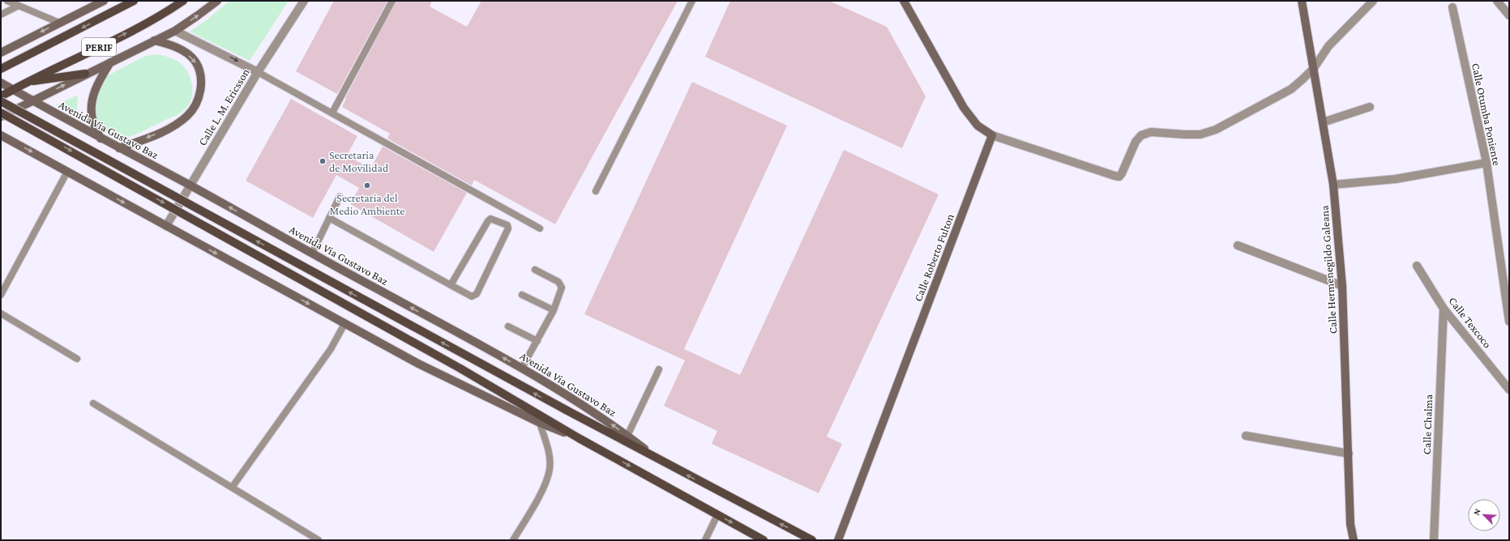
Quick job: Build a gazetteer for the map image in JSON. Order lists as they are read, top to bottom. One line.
{"streets":{"main road":["PERIF","Avenida Via Gustavo Baz","Calle Roberto Fulton","Calle Hermenegildo Galeana"],"street":["Calle L. M. Ericsson","Calle Otumba Poniente","Calle Texcoco","Calle Chalma"]},"crossings":[["PERIF","Avenida Via Gustavo Baz"],["Calle L. M. Ericsson","Avenida Via Gustavo Baz"],["Calle Texcoco","Calle Chalma"]],"places":["Secretaria de Movilidad","Secretaria del Medio Ambiente"],"north":"top left"}
